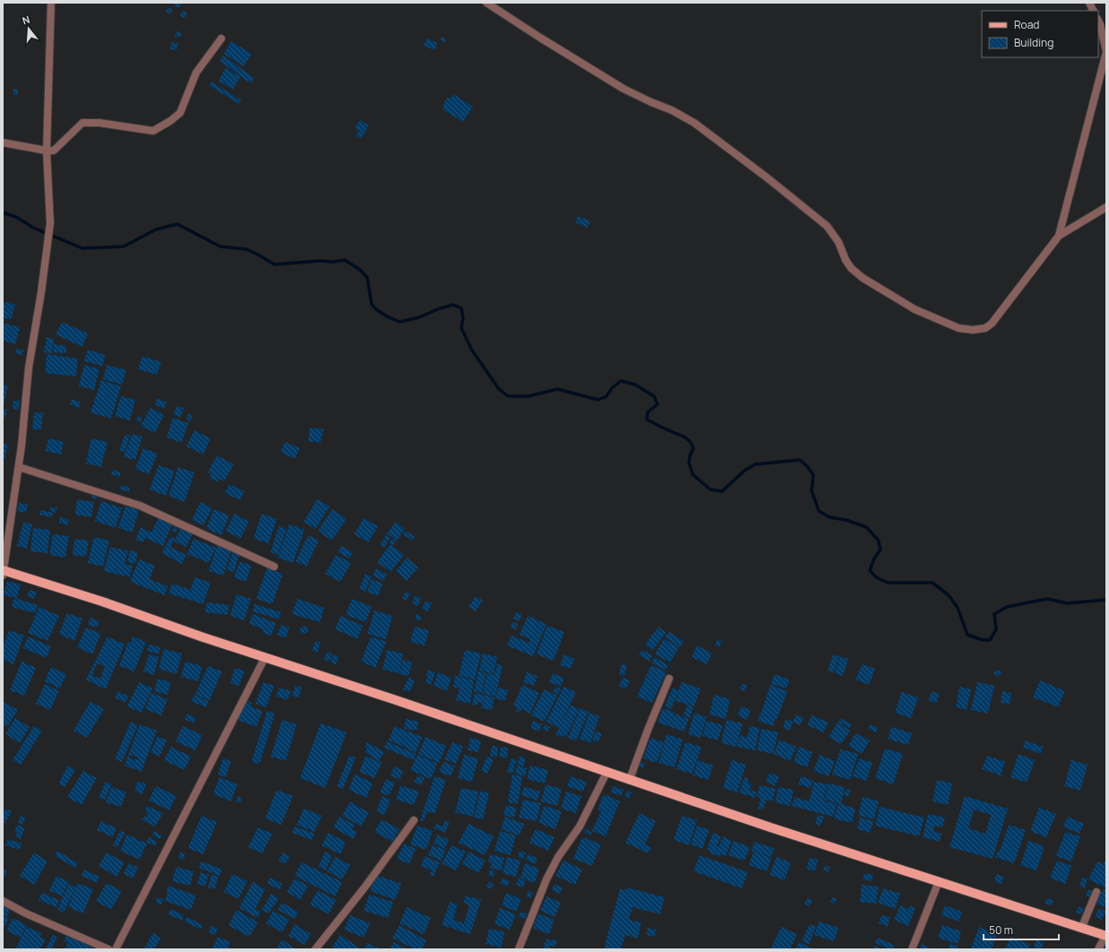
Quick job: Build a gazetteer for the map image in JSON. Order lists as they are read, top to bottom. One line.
{"legend":["Road","Building"],"scale_bar":"50 m","north":"top"}
